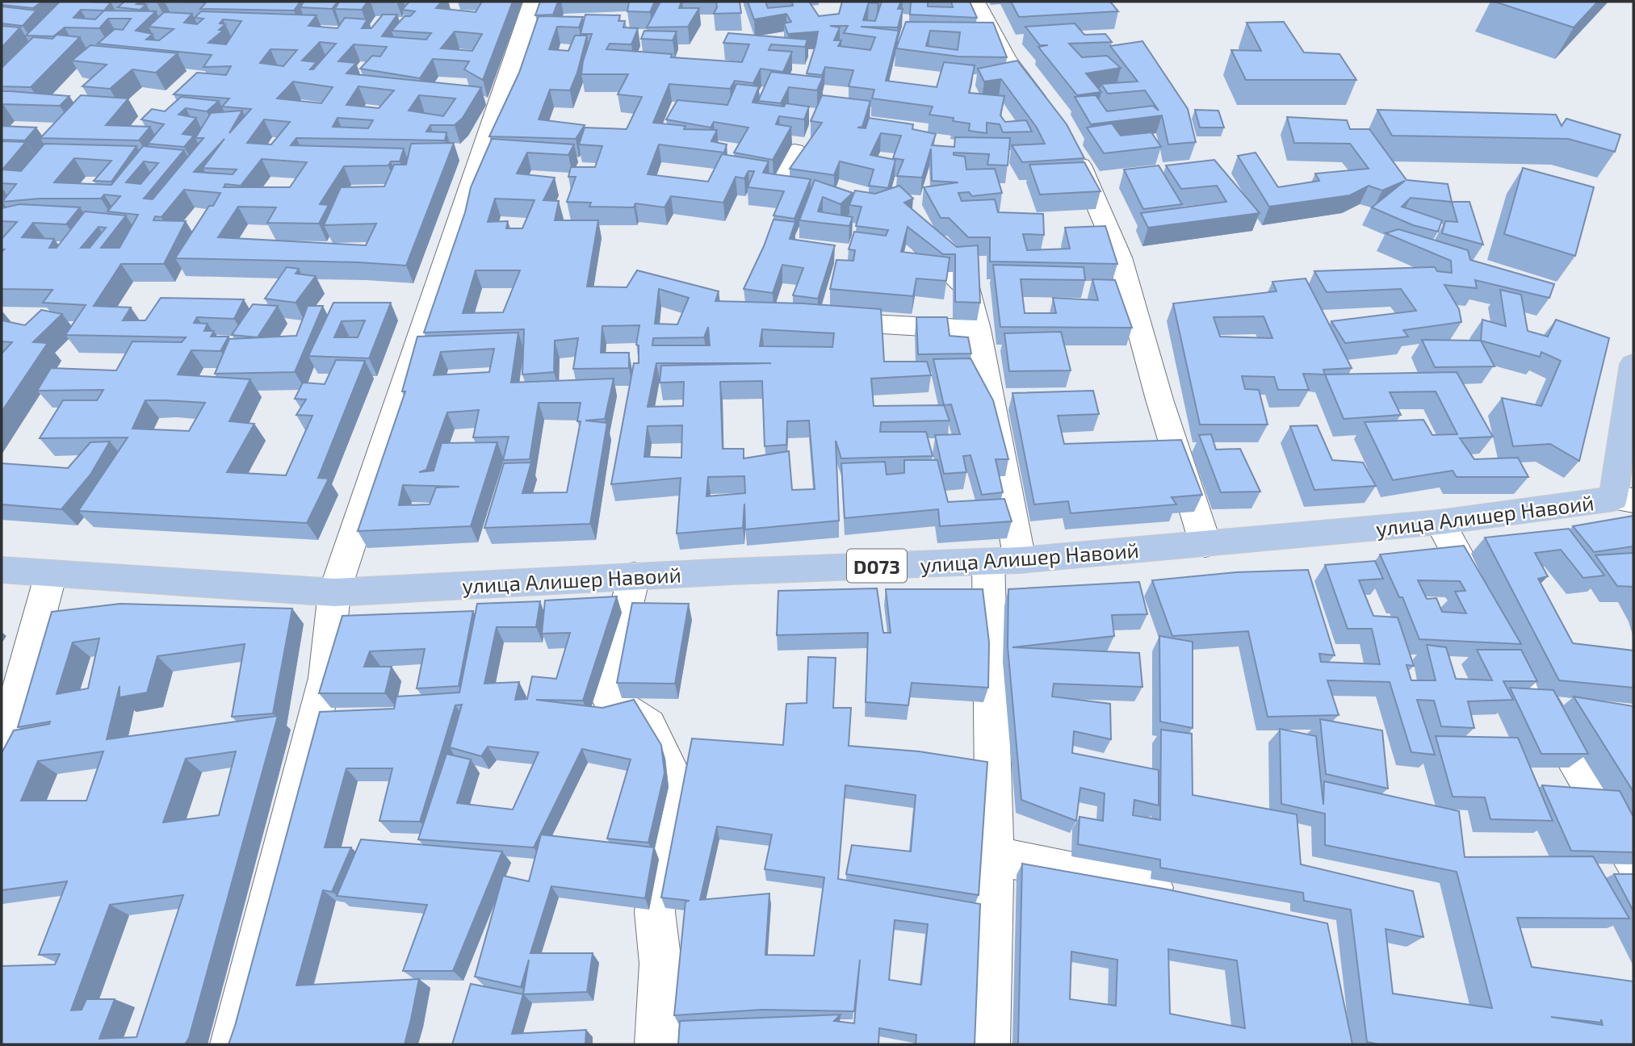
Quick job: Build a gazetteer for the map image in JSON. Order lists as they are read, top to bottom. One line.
{"streets":{"main road":["улица Алишер Навоий","D073"]}}
